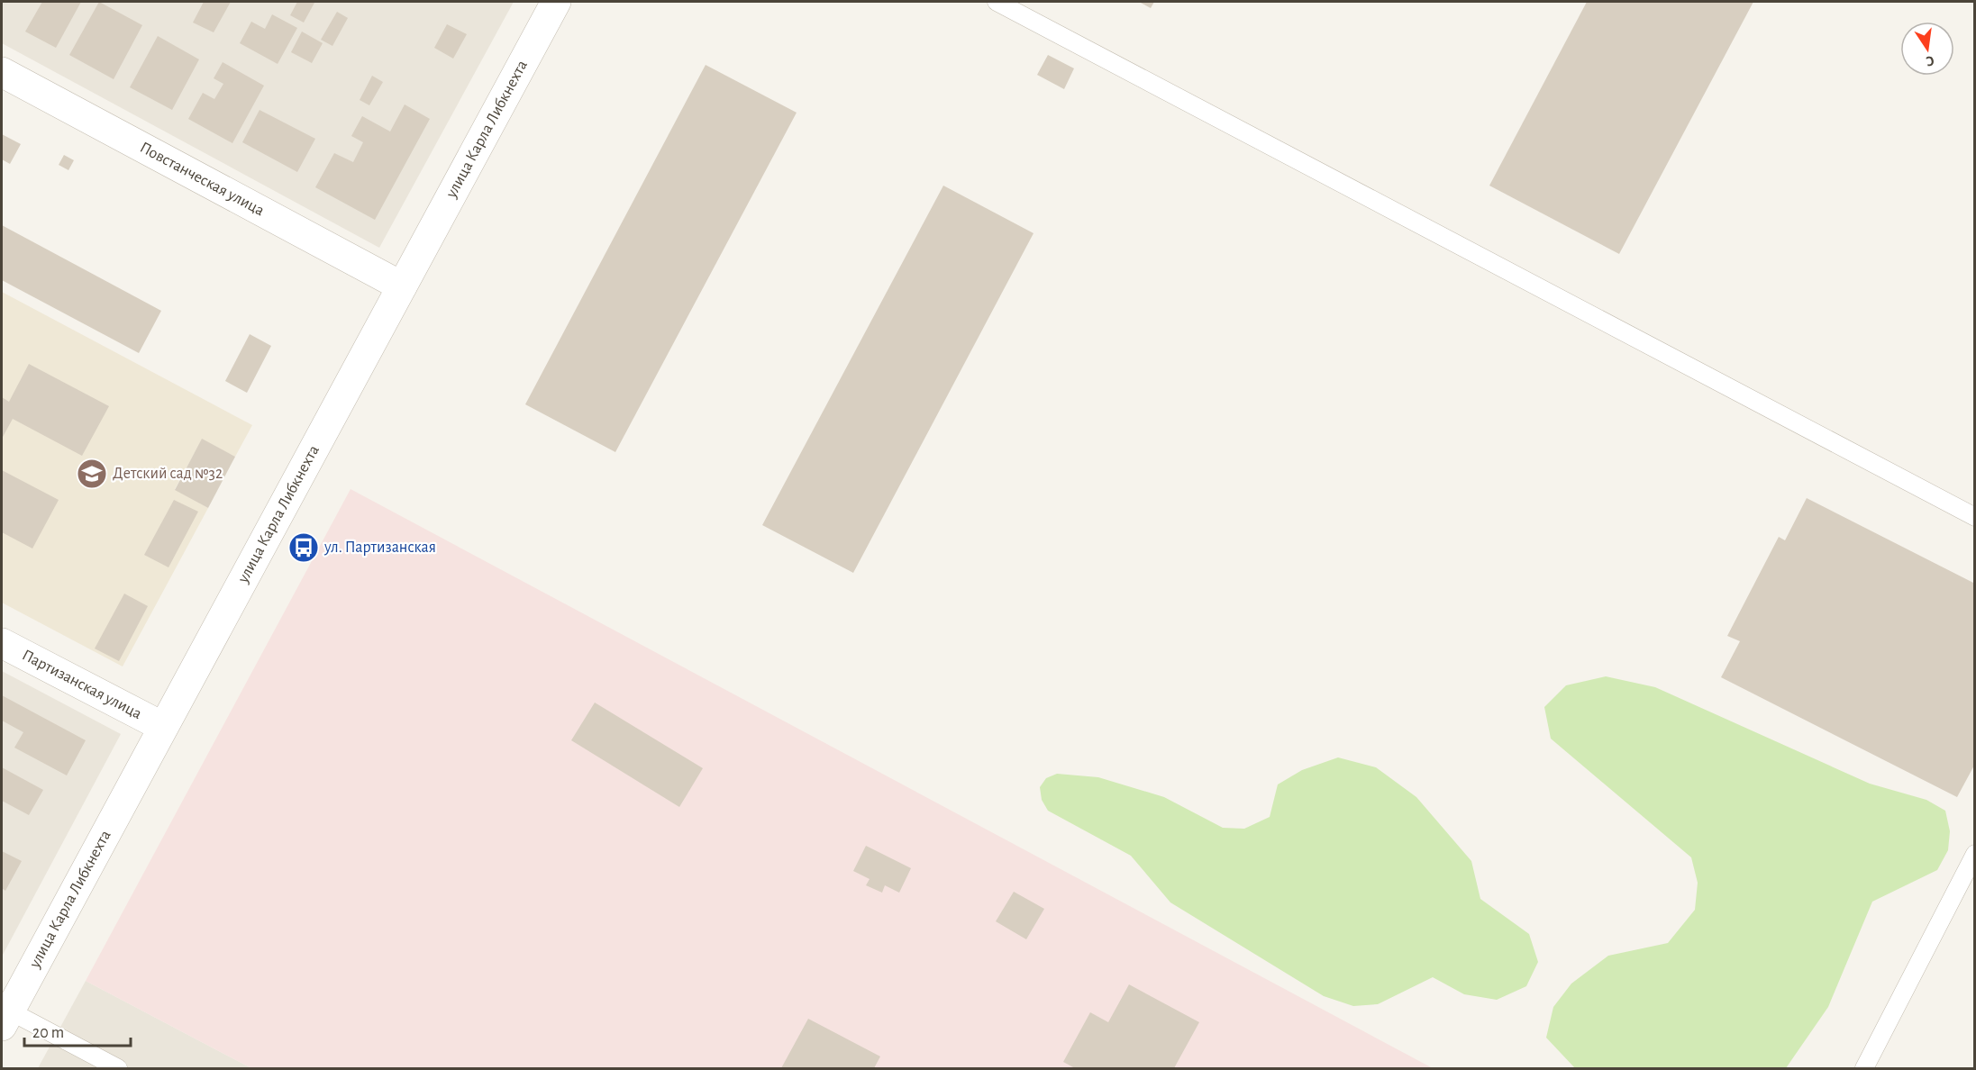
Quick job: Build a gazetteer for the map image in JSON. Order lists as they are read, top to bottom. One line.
{"streets":{"street":["улица Карла Либкнехта","Повстанческая улица","Партизанская улица"]},"crossings":[["улица Карла Либкнехта","Повстанческая улица"],["улица Карла Либкнехта","Партизанская улица"]],"places":{"school or university":["Детский сад №32"],"bus stop":["ул. Партизанская"]},"scale_bar":"20 m","north":"bottom"}
